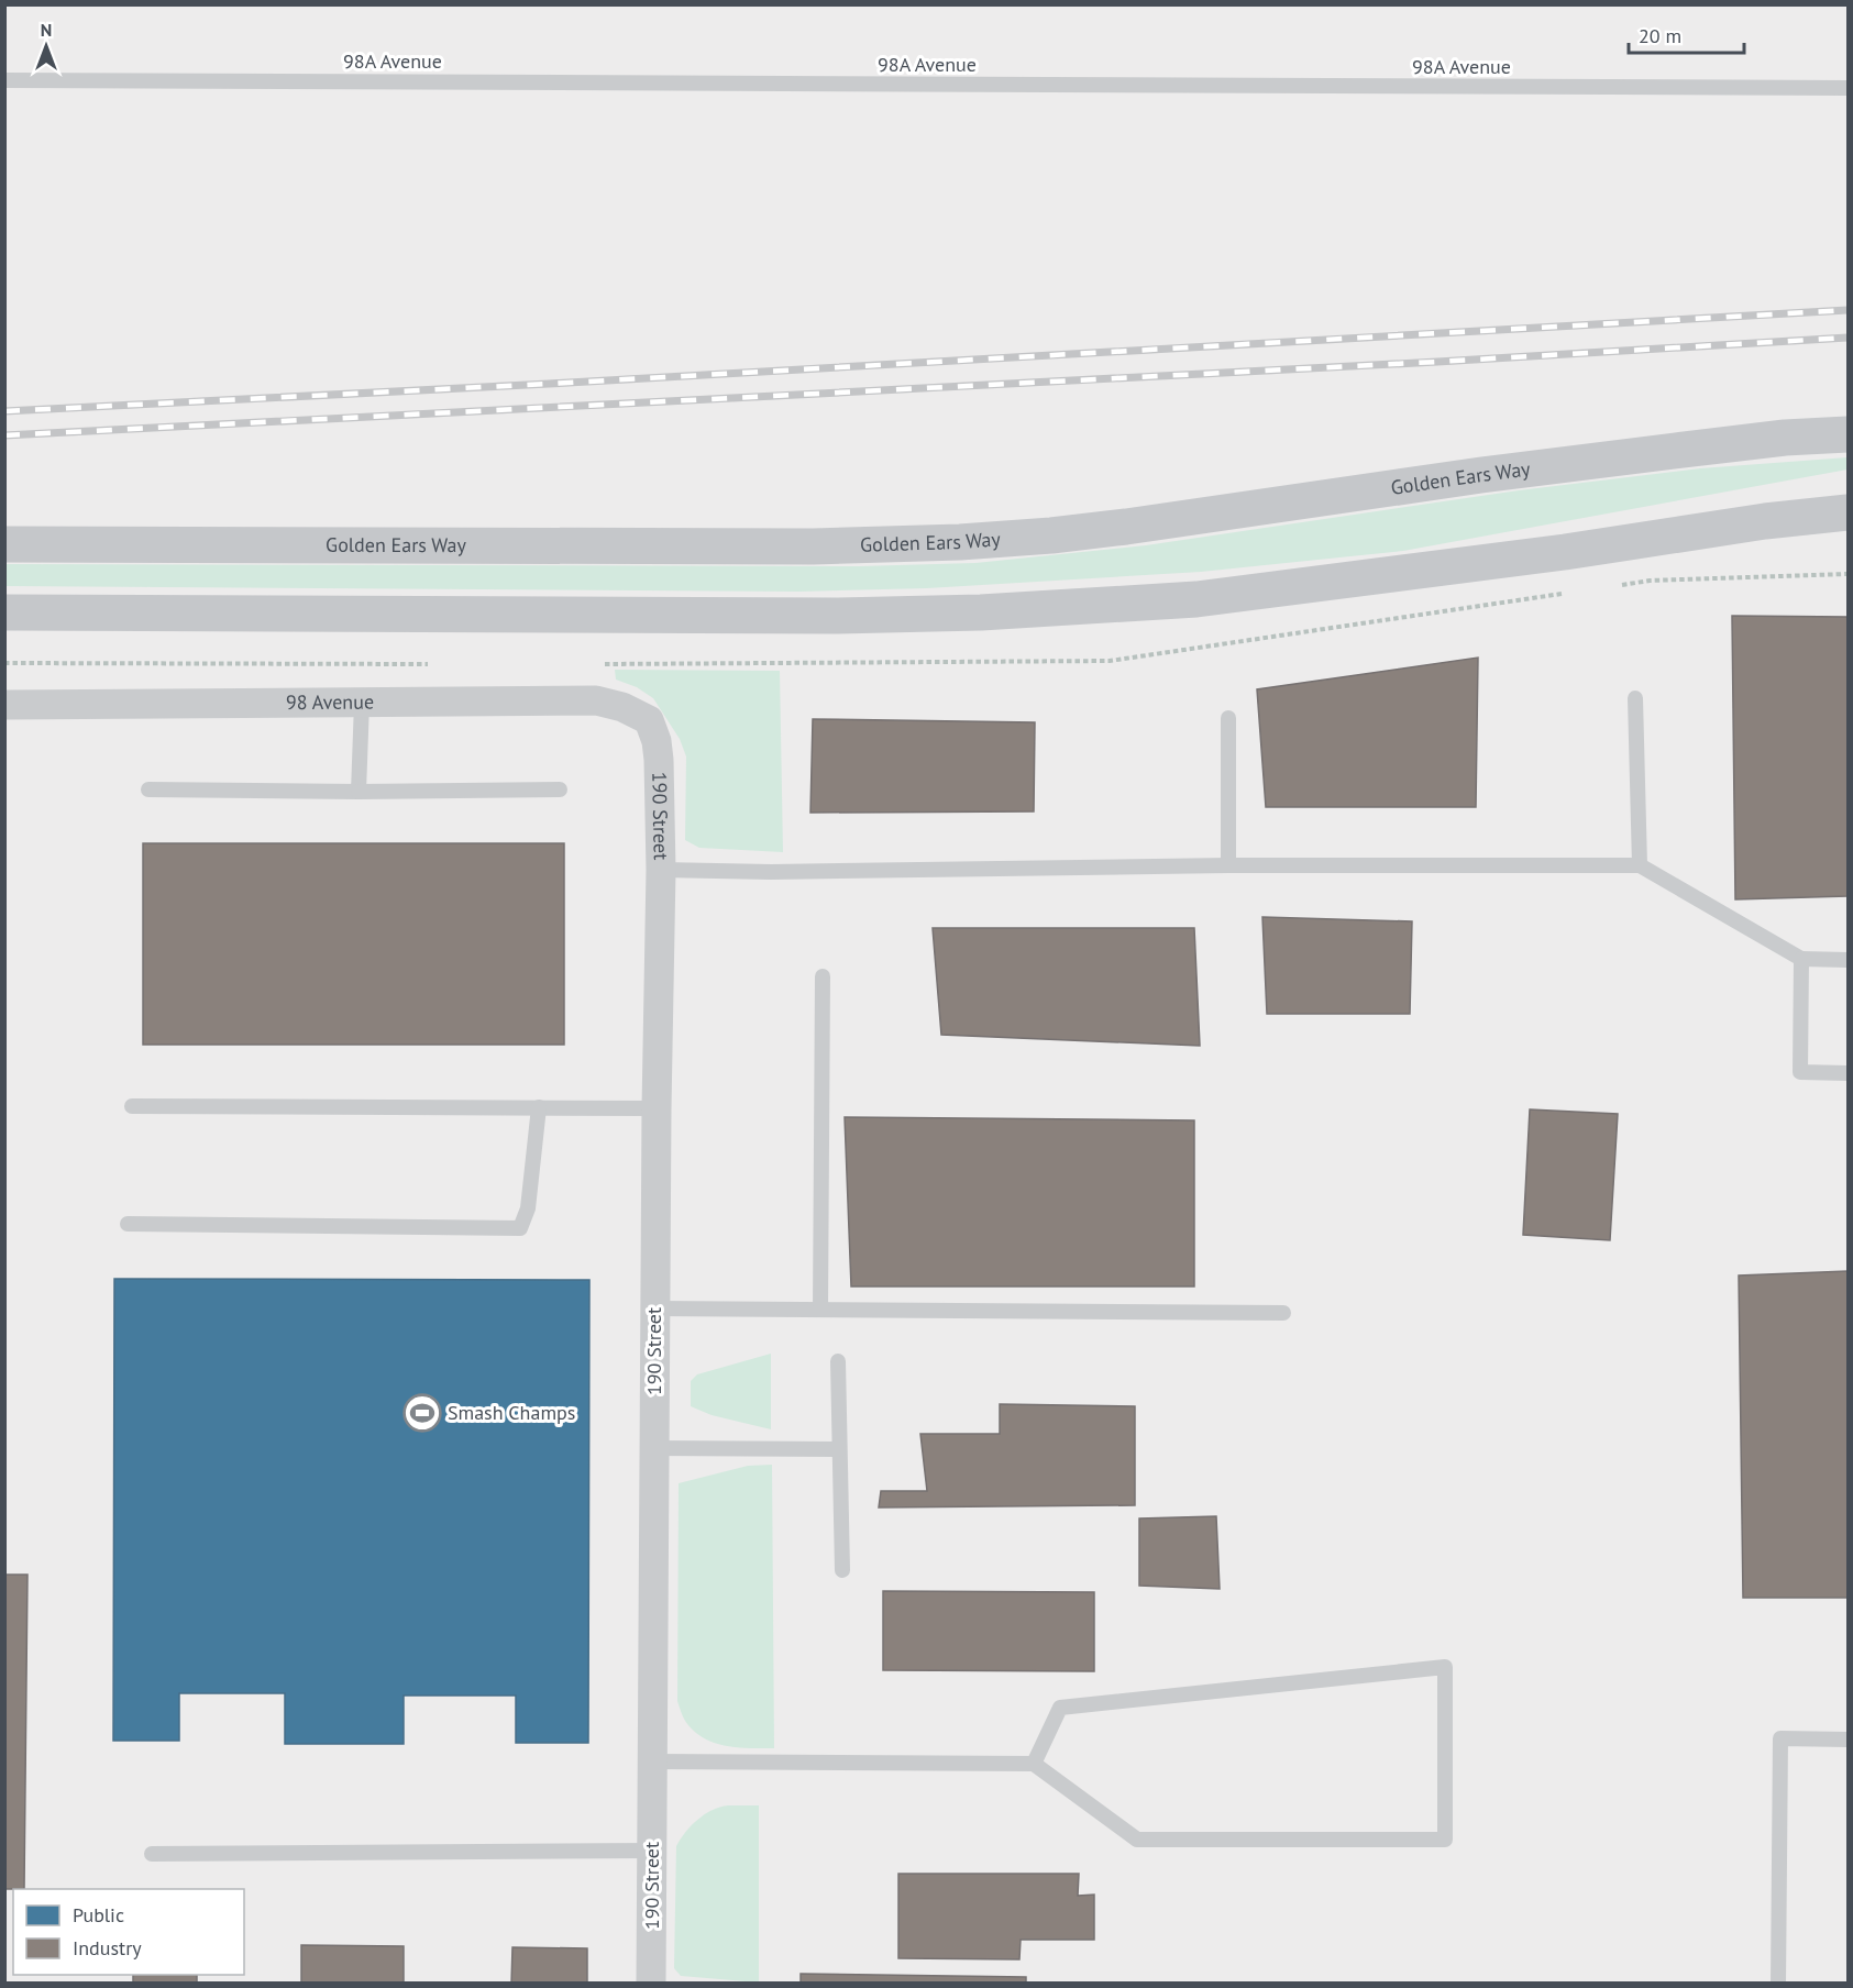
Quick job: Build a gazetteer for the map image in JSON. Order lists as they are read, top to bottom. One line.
{"streets":{"main road":["Golden Ears Way"],"street":["98 Avenue","190 Street"],"lane":["98A Avenue"]},"crossings":[["98 Avenue","190 Street"]],"places":{"sports":["Smash Champs"]},"legend":["Public","Industry"],"scale_bar":"20 m","north":"top"}
